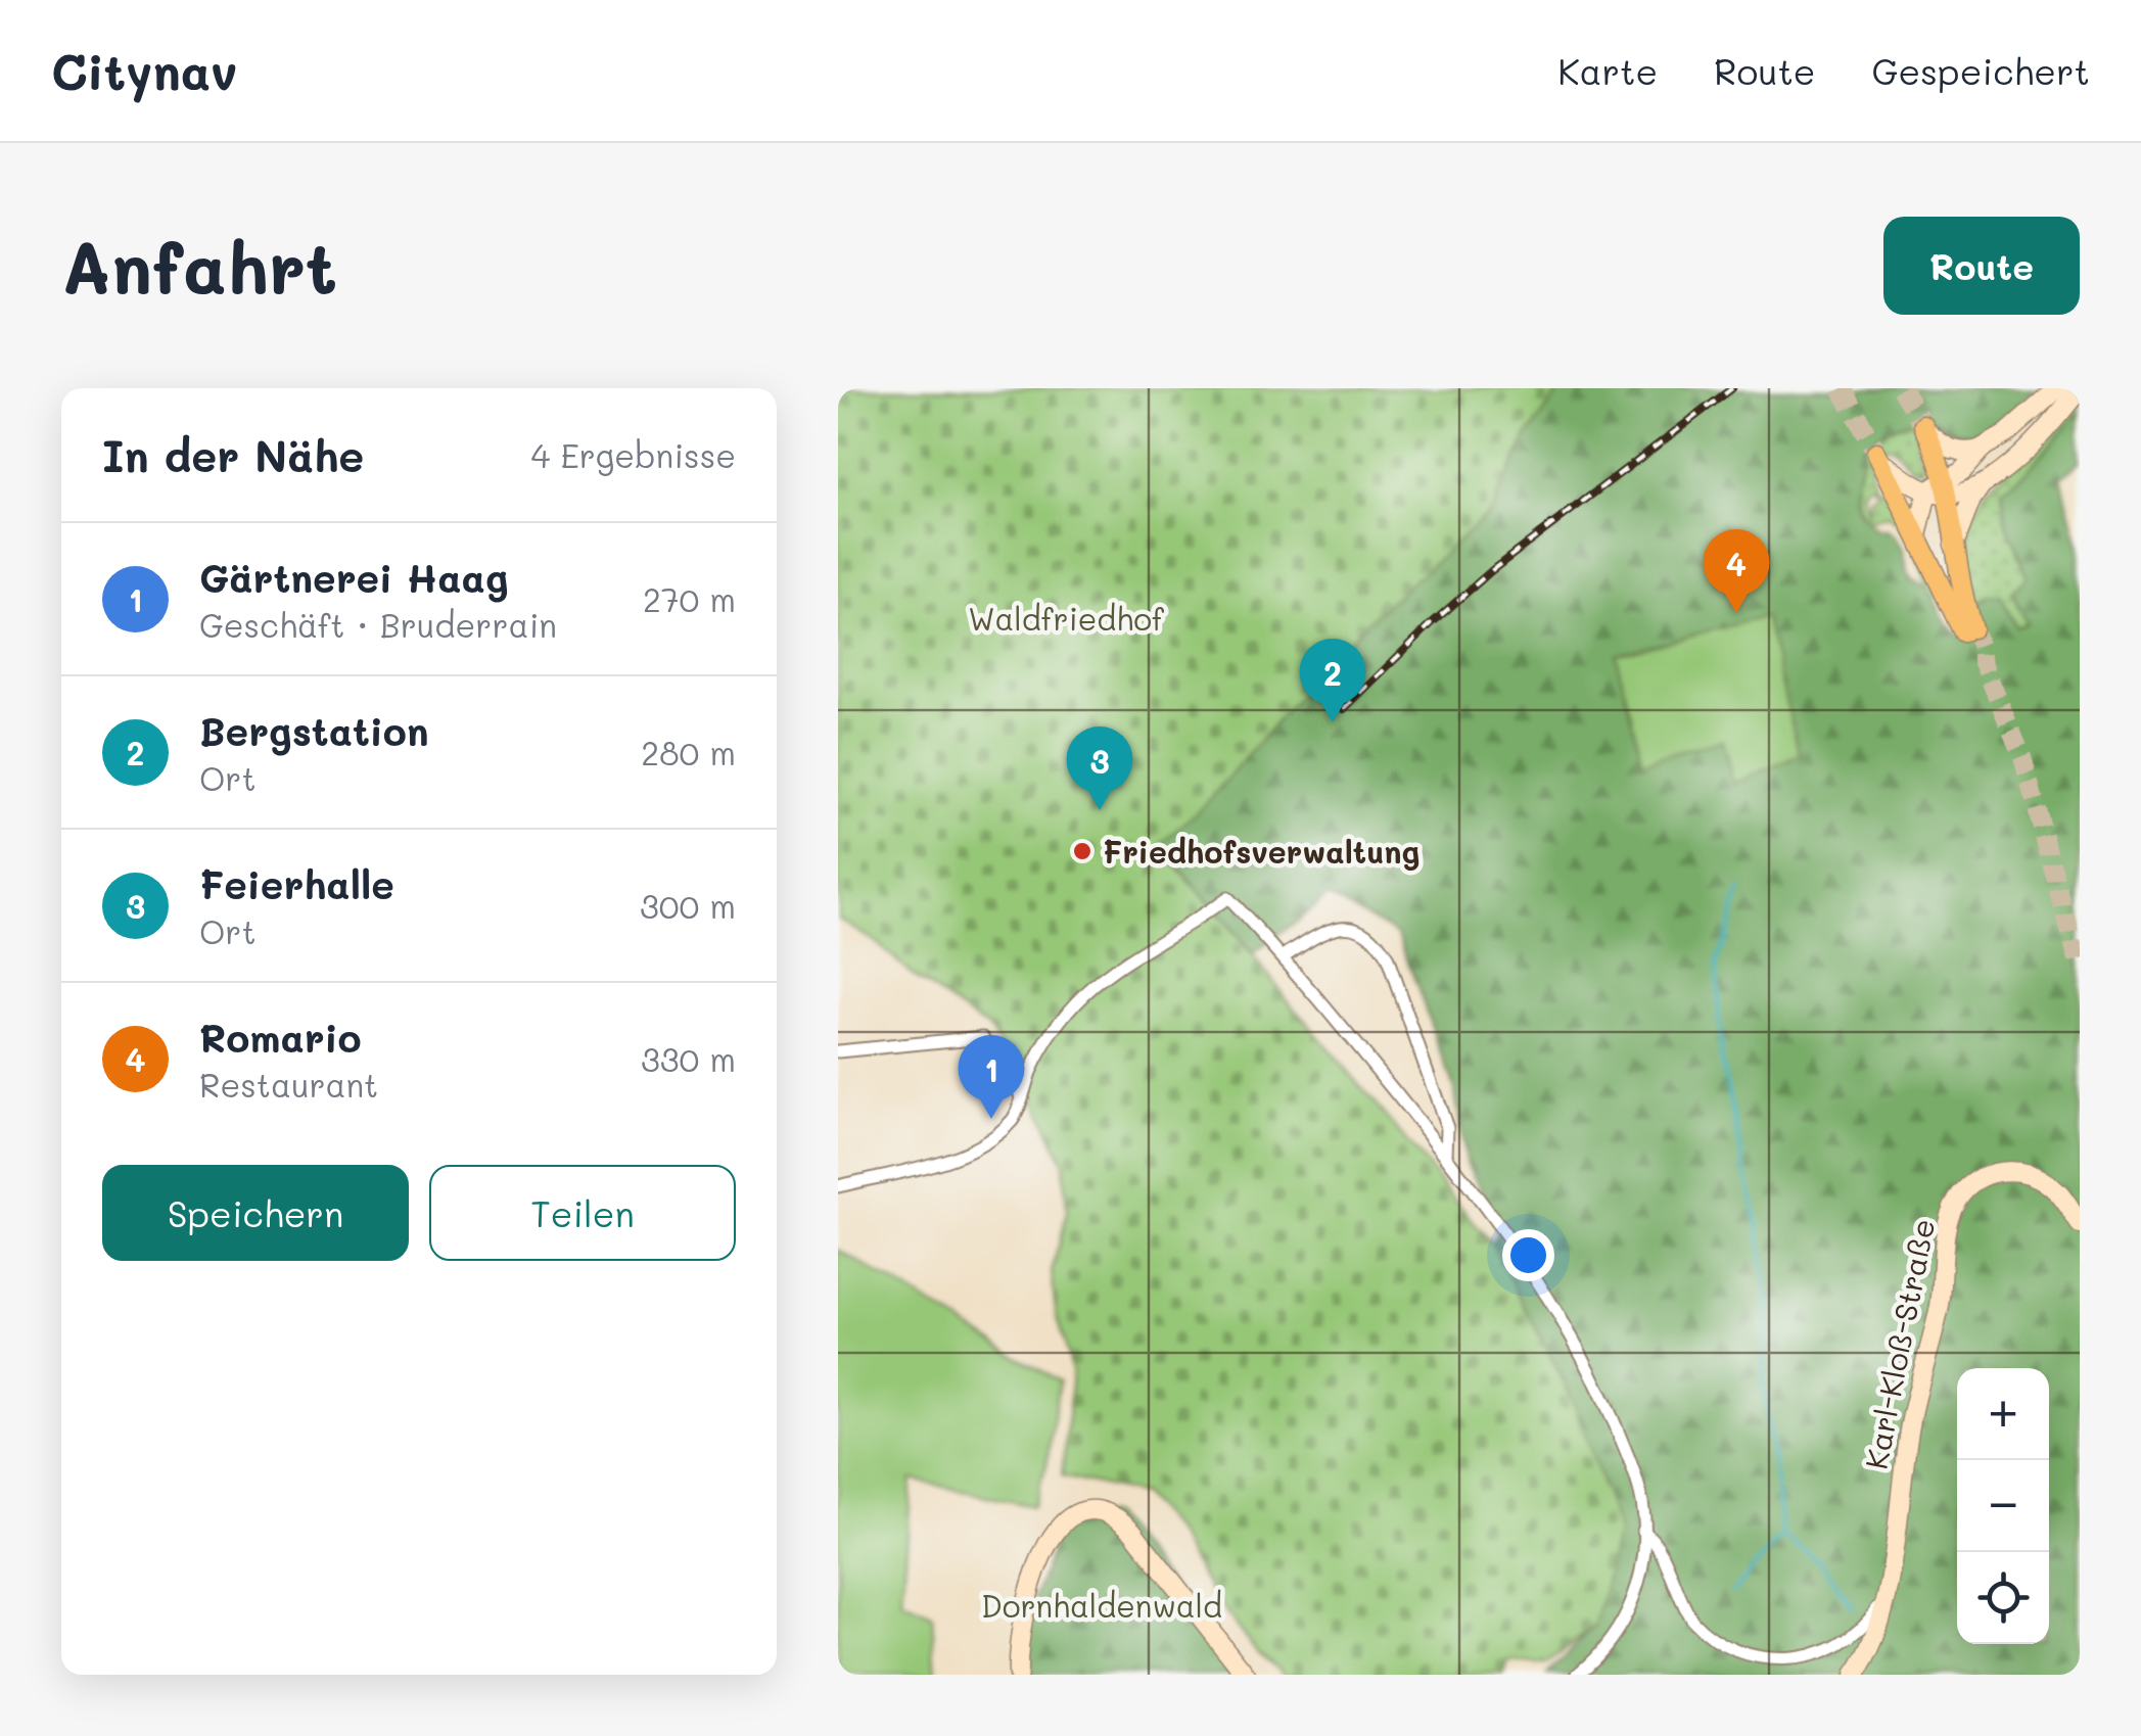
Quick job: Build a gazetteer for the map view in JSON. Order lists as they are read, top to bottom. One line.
{"streets":{"main road":["Karl-Kloß-Straße"]},"parks":["Waldfriedhof","Dornhaldenwald"],"places":["Friedhofsverwaltung"],"page":{"header":"Citynav","nav":["Karte","Route","Gespeichert"],"buttons":["Route",["Speichern","Teilen"]],"title":"Anfahrt","heading":["In der Nähe","4 Ergebnisse"],"list":[{"mark":"1","name":"Gärtnerei Haag","note":"Geschäft · Bruderrain","value":"270 m"},{"mark":"2","name":"Bergstation","note":"Ort","value":"280 m"},{"mark":"3","name":"Feierhalle","note":"Ort","value":"300 m"},{"mark":"4","name":"Romario","note":"Restaurant","value":"330 m"}],"pins":["4","2","3","1"],"map_buttons":["+","−"]}}
